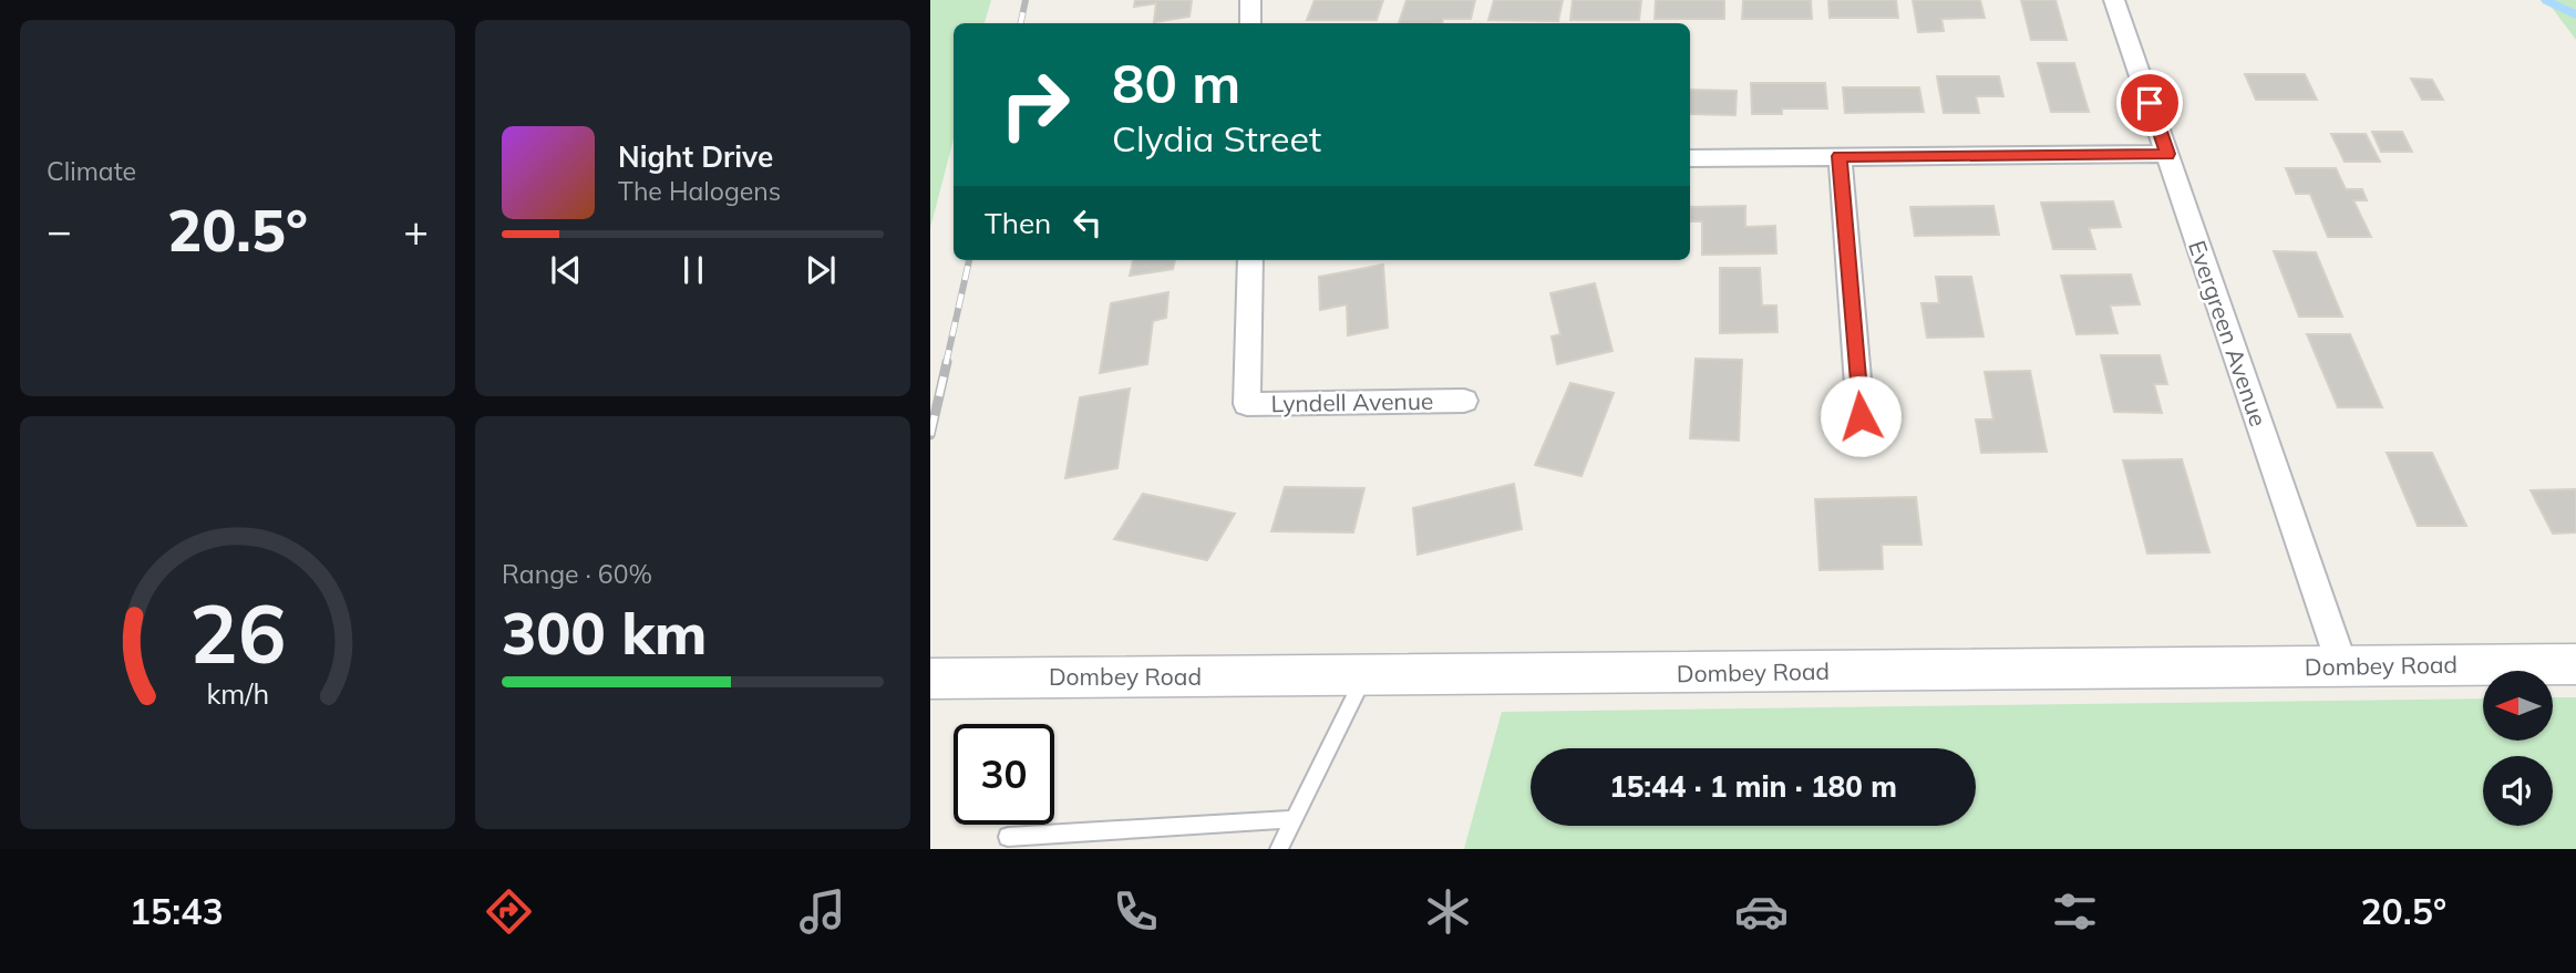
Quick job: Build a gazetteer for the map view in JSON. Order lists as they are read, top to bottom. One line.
{"streets":{"street":["Evergreen Avenue","Lyndell Avenue","Dombey Road"]},"crossings":[["Evergreen Avenue","Dombey Road"]],"north":"left","page":{"tile":["Climate",["Range · 60%","300 km"]],"turn":["80 m","Clydia Street"],"song":["Night Drive","The Halogens"],"then":"Then","heat":["−","20.5°","+"],"limit":"30","trip":"15:44 · 1 min · 180 m","tabs":["15:43","20.5°"],"gauge":["26","km/h"]}}
